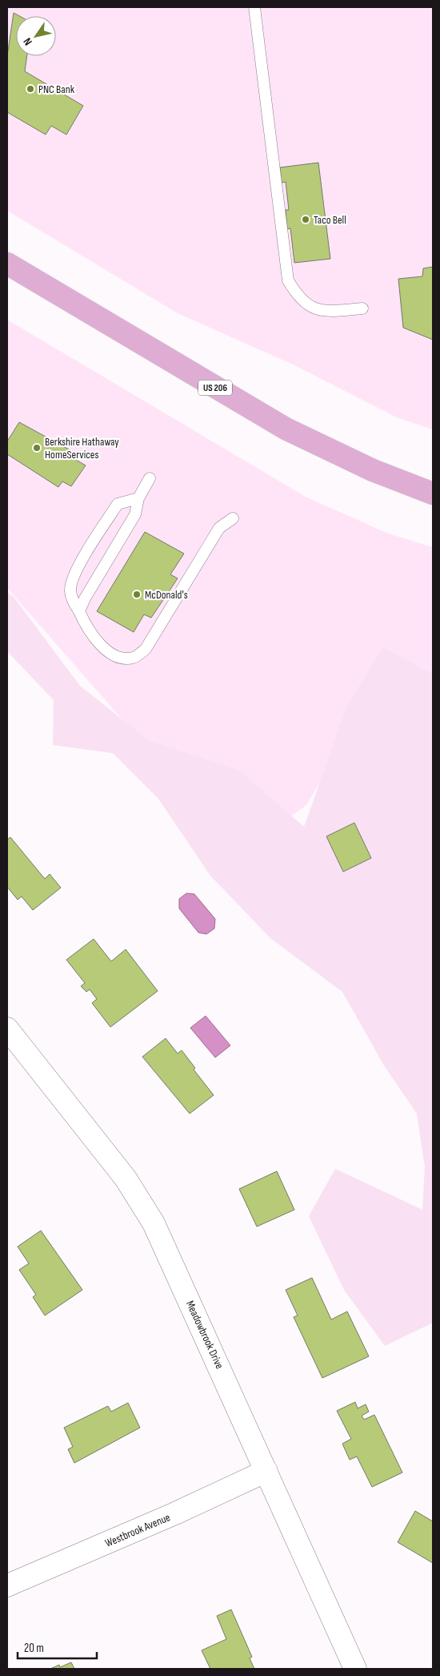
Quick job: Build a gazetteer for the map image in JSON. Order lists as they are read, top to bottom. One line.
{"streets":{"main road":["US 206"],"street":["Meadowbrook Drive","Westbrook Avenue"]},"crossings":[["Meadowbrook Drive","Westbrook Avenue"]],"places":["PNC Bank","Taco Bell","Berkshire Hathaway HomeServices","McDonald's"],"scale_bar":"20 m","north":"bottom left"}
